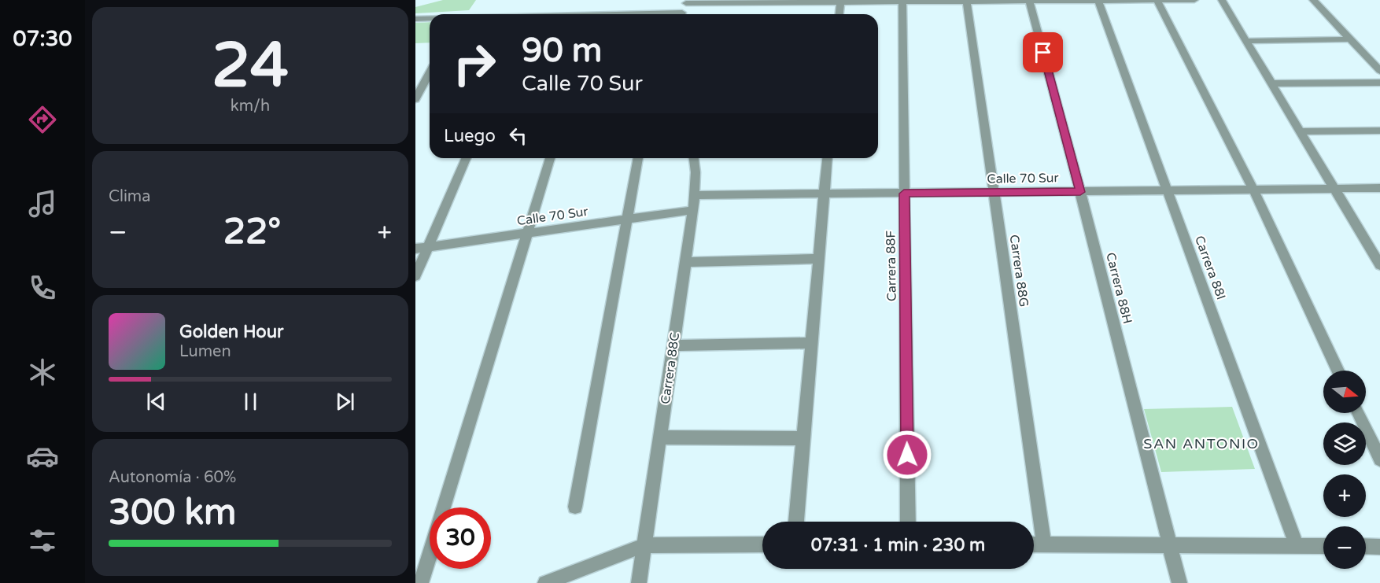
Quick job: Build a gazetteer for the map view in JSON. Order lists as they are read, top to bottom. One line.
{"streets":{"street":["Calle 70 Sur","Carrera 88F","Carrera 88I","Carrera 88G","Carrera 88H","Carrera 88C"]},"crossings":[["Calle 70 Sur","Carrera 88F"],["Calle 70 Sur","Carrera 88I"],["Calle 70 Sur","Carrera 88G"],["Calle 70 Sur","Carrera 88H"],["Calle 70 Sur","Carrera 88C"]],"districts":["SAN ANTONIO"],"north":"right","page":{"tabs":"07:30","tile":[["24","km/h"],"Clima",["Autonomía · 60%","300 km"]],"turn":["90 m","Calle 70 Sur"],"then":"Luego","heat":["−","22°","+"],"song":["Golden Hour","Lumen"],"map_buttons":["+","−"],"limit":"30","trip":"07:31 · 1 min · 230 m"}}
